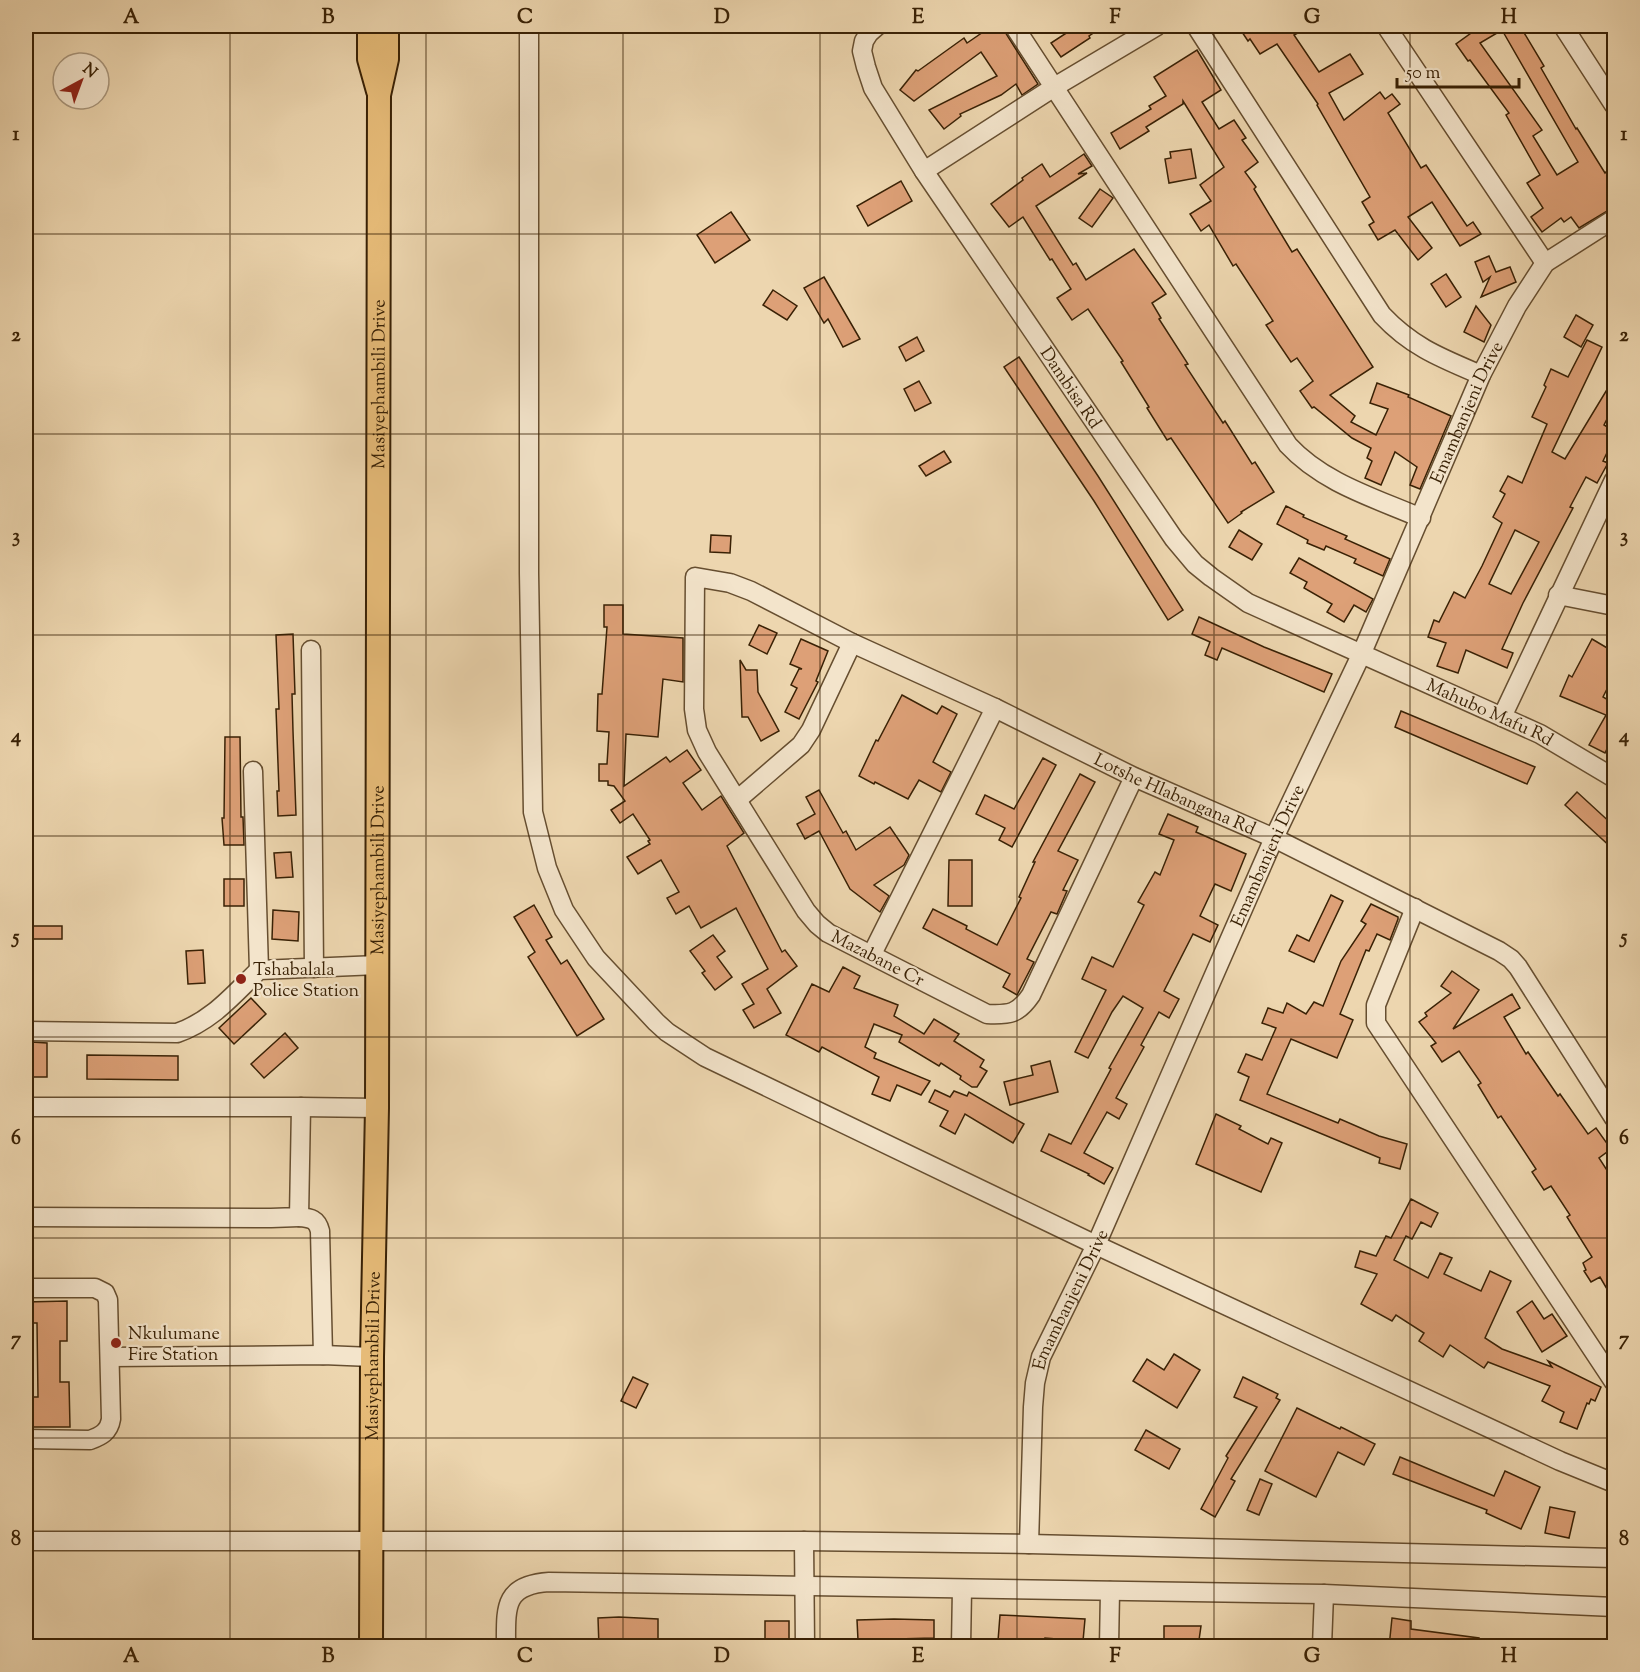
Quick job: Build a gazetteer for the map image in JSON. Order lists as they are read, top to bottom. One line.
{"streets":{"main road":["Masiyephambili Drive"],"street":["Dambisa Rd","Emambanjeni Drive","Mahubo Mafu Rd","Lotshe Hlabangana Rd","Mazabane Cr"]},"crossings":[["Dambisa Rd","Emambanjeni Drive"],["Dambisa Rd","Mahubo Mafu Rd"],["Emambanjeni Drive","Mahubo Mafu Rd"],["Emambanjeni Drive","Lotshe Hlabangana Rd"],["Lotshe Hlabangana Rd","Mazabane Cr"]],"places":["Tshabalala Police Station","Nkulumane Fire Station"],"scale_bar":"50 m","north":"top right","grid":{"columns":["A","B","C","D","E","F","G","H"],"rows":["1","2","3","4","5","6","7","8"]}}
